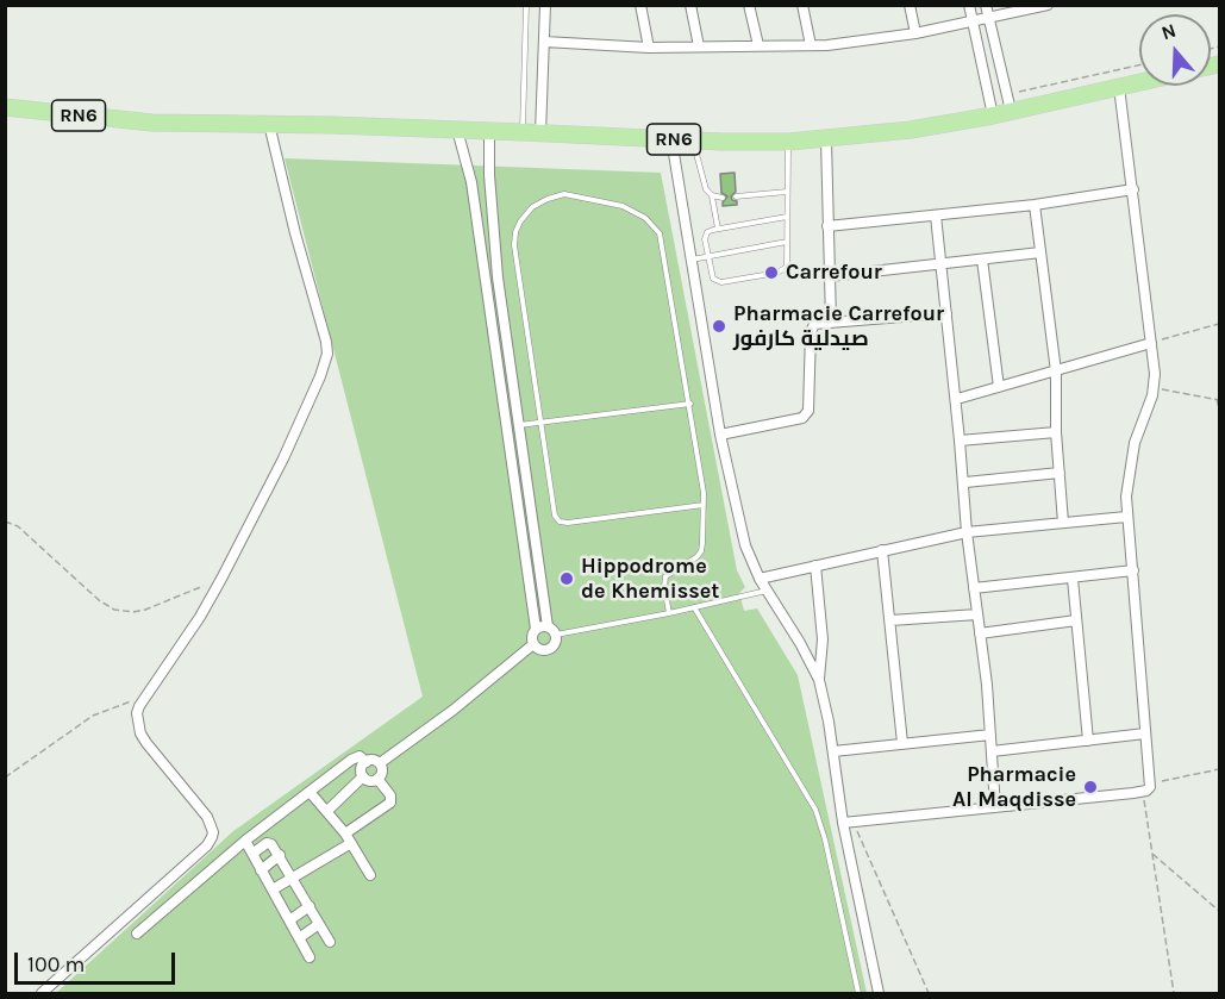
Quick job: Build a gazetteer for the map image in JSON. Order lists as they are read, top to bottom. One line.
{"streets":{"main road":["RN6"]},"places":["Carrefour","Pharmacie Carrefour صيدلية كارفور","Hippodrome de Khemisset","Pharmacie Al Maqdisse"],"scale_bar":"100 m","north":"top"}
